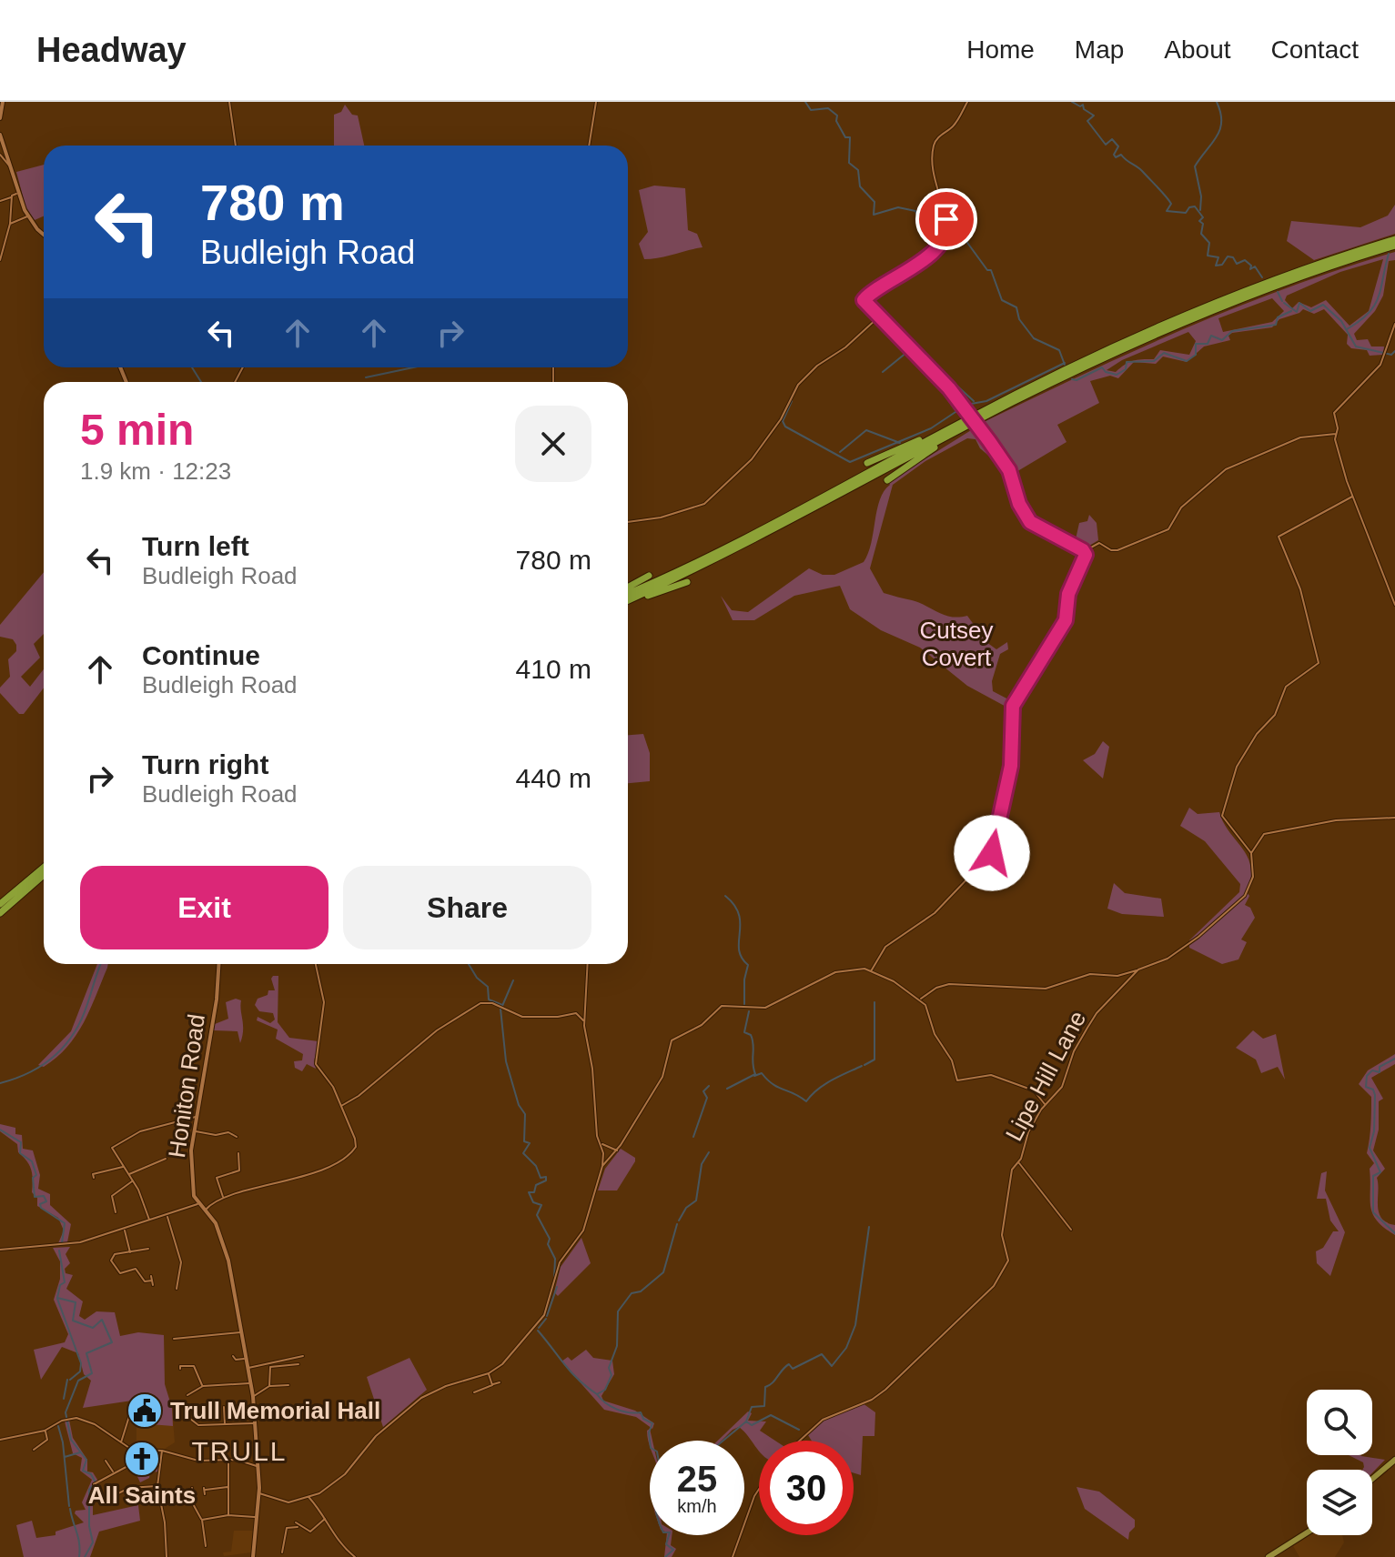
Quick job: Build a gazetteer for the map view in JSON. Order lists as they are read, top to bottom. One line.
{"streets":{"street":["Lipe Hill Lane","Honiton Road"]},"districts":["TRULL"],"parks":["Cutsey Covert"],"places":{"public building":["Trull Memorial Hall"],"church":["All Saints"]},"page":{"header":"Headway","nav":["Home","Map","About","Contact"],"turn":["780 m","Budleigh Road"],"heading":["5 min","1.9 km · 12:23"],"list":[{"name":"Turn left","note":"Budleigh Road","value":"780 m"},{"name":"Continue","note":"Budleigh Road","value":"410 m"},{"name":"Turn right","note":"Budleigh Road","value":"440 m"}],"buttons":["Exit","Share"],"speed":"25 km/h","limit":"30"}}
